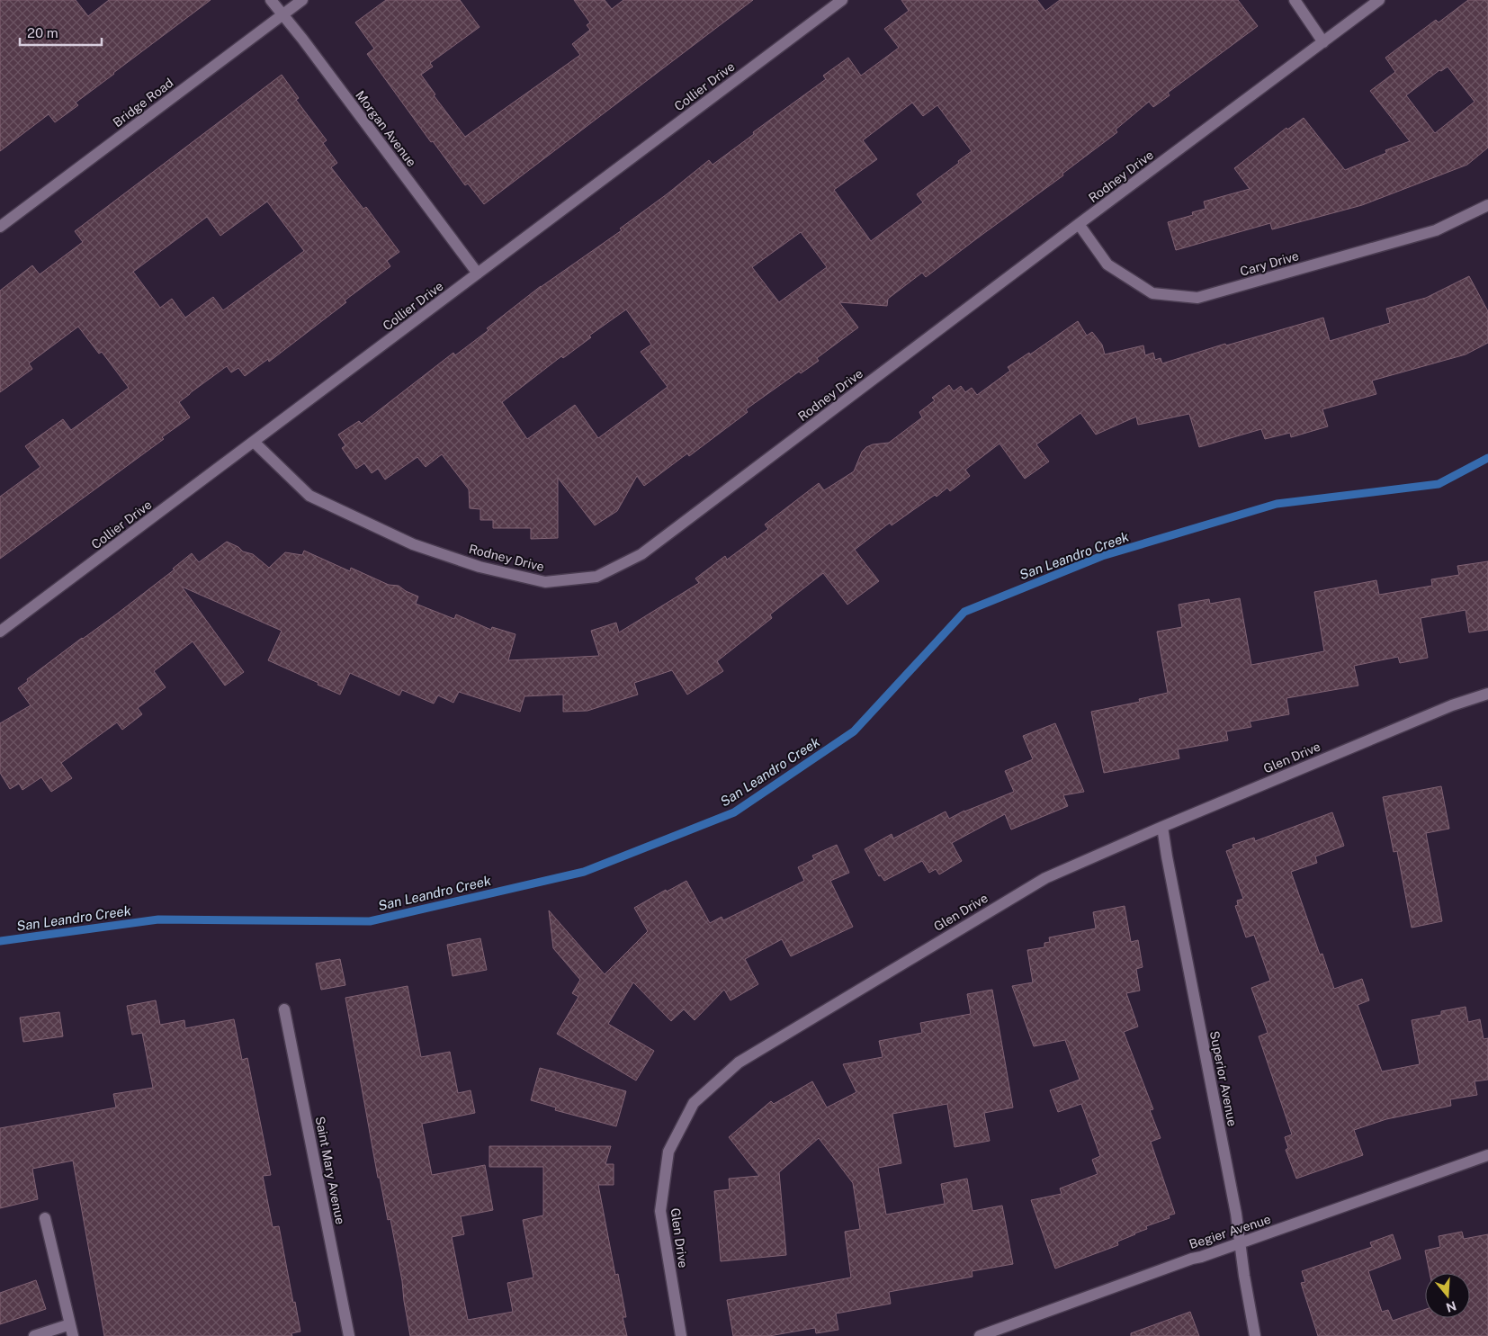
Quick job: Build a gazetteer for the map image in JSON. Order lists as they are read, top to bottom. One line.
{"streets":{"street":["Collier Drive","Bridge Road","Morgan Avenue","Rodney Drive","Cary Drive","Glen Drive","Superior Avenue","Saint Mary Avenue","Begier Avenue"]},"crossings":[["Collier Drive","Morgan Avenue"],["Collier Drive","Rodney Drive"],["Bridge Road","Morgan Avenue"],["Rodney Drive","Cary Drive"],["Glen Drive","Superior Avenue"],["Superior Avenue","Begier Avenue"]],"water":["San Leandro Creek"],"scale_bar":"20 m","north":"bottom"}
